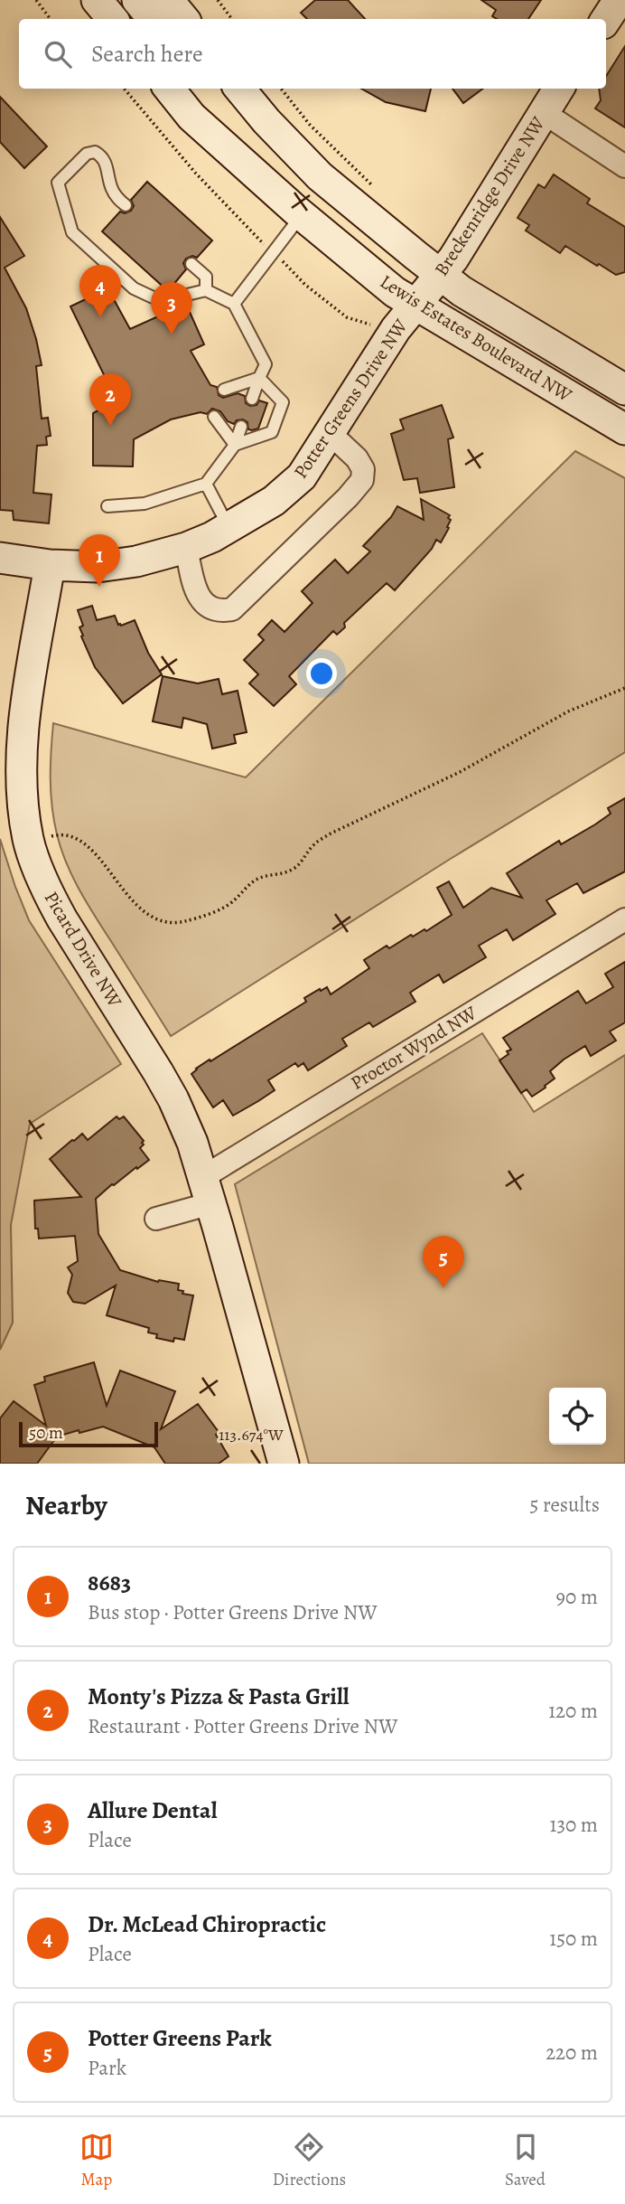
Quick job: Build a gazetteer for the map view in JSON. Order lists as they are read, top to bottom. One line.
{"streets":{"street":["Breckenridge Drive NW","Lewis Estates Boulevard NW","Potter Greens Drive NW","Picard Drive NW","Proctor Wynd NW"]},"crossings":[["Breckenridge Drive NW","Lewis Estates Boulevard NW"],["Breckenridge Drive NW","Potter Greens Drive NW"],["Lewis Estates Boulevard NW","Potter Greens Drive NW"],["Potter Greens Drive NW","Picard Drive NW"],["Picard Drive NW","Proctor Wynd NW"]],"scale_bar":"50 m","page":{"search":"Search here","pins":["4","3","2","1","5"],"scale":"50 m","heading":["Nearby","5 results"],"list":[{"mark":"1","name":"8683","note":"Bus stop · Potter Greens Drive NW","value":"90 m"},{"mark":"2","name":"Monty's Pizza & Pasta Grill","note":"Restaurant · Potter Greens Drive NW","value":"120 m"},{"mark":"3","name":"Allure Dental","note":"Place","value":"130 m"},{"mark":"4","name":"Dr. McLead Chiropractic","note":"Place","value":"150 m"},{"mark":"5","name":"Potter Greens Park","note":"Park","value":"220 m"}],"nav":["Map","Directions","Saved"]},"coordinates":["113.674°W"]}
